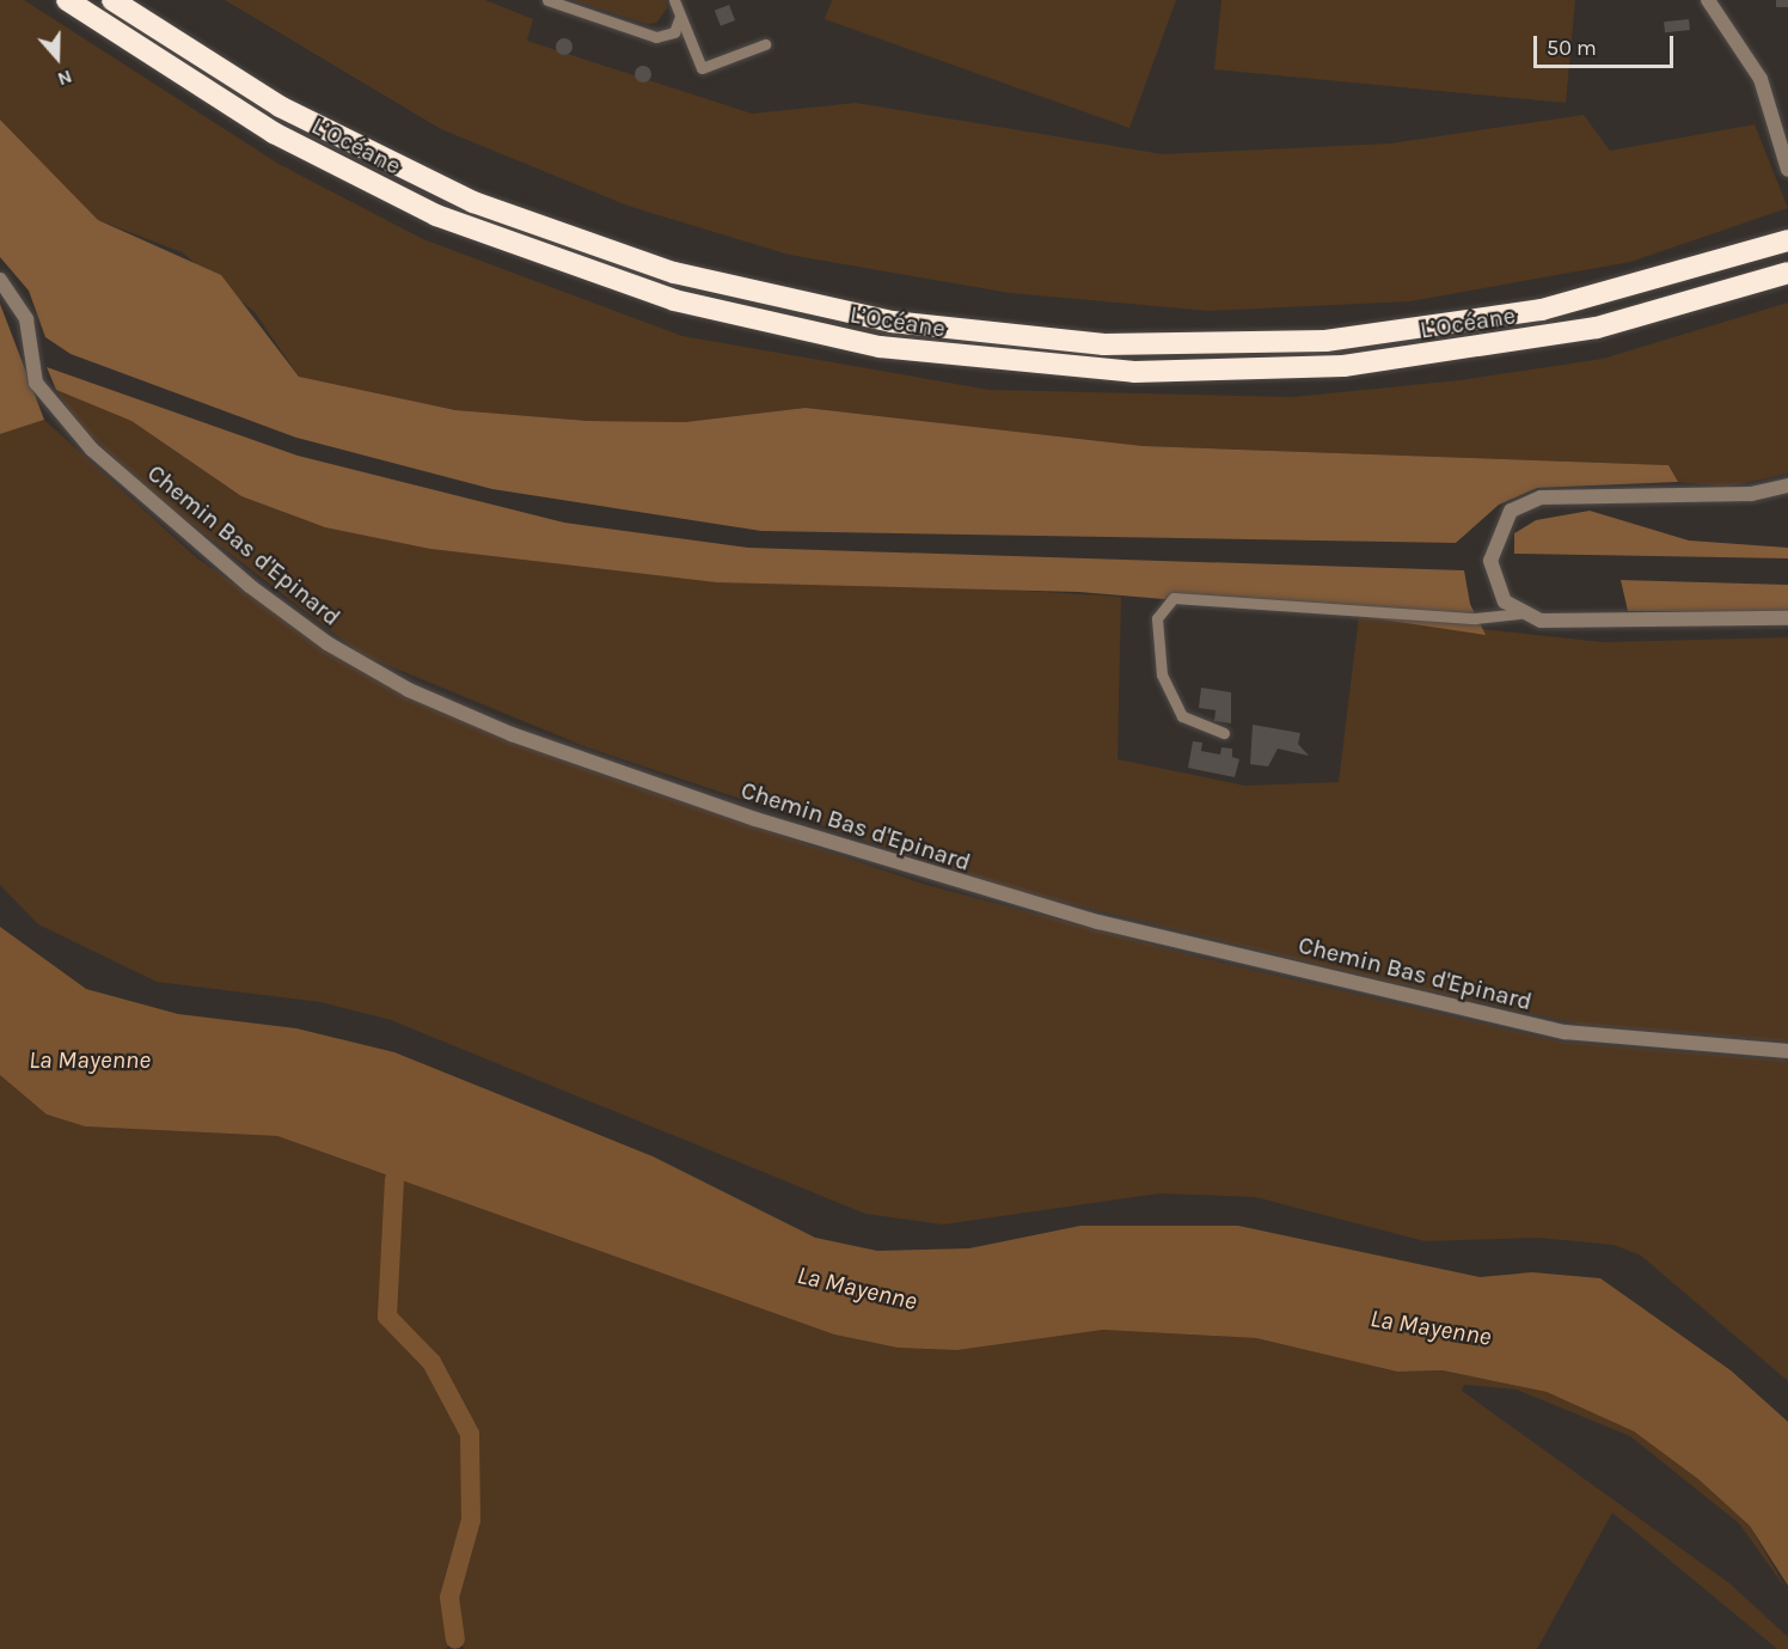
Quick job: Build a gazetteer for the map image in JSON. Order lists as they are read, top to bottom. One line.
{"streets":{"highway":["L’Océane"],"street":["Chemin Bas d'Epinard"]},"water":["La Mayenne"],"scale_bar":"50 m","north":"bottom"}
